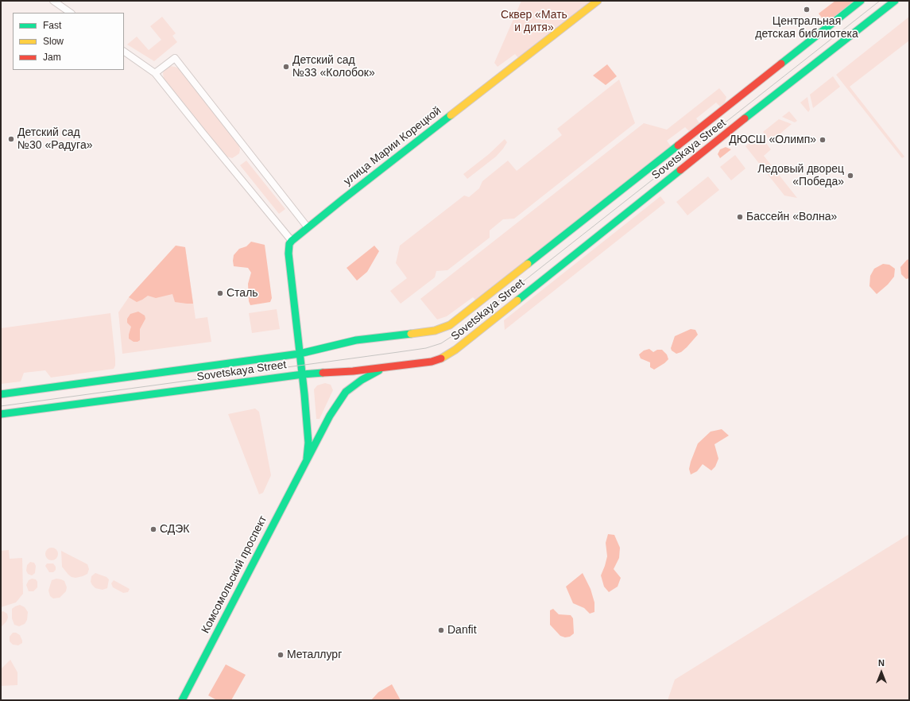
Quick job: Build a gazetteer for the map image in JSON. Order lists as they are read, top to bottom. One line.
{"streets":{"main road":["улица Марии Корецкой","Sovetskaya Street","Комсомольский проспект"]},"crossings":[["Sovetskaya Street","Комсомольский проспект"]],"parks":["Сквер «Мать и дитя»"],"places":["Центральная детская библиотека","Детский сад №33 «Колобок»","Детский сад №30 «Радуга»","ДЮСШ «Олимп»","Ледовый дворец «Победа»","Бассейн «Волна»","Сталь","СДЭК","Danfit","Металлург"],"legend":["Fast","Slow","Jam"],"north":"top"}
